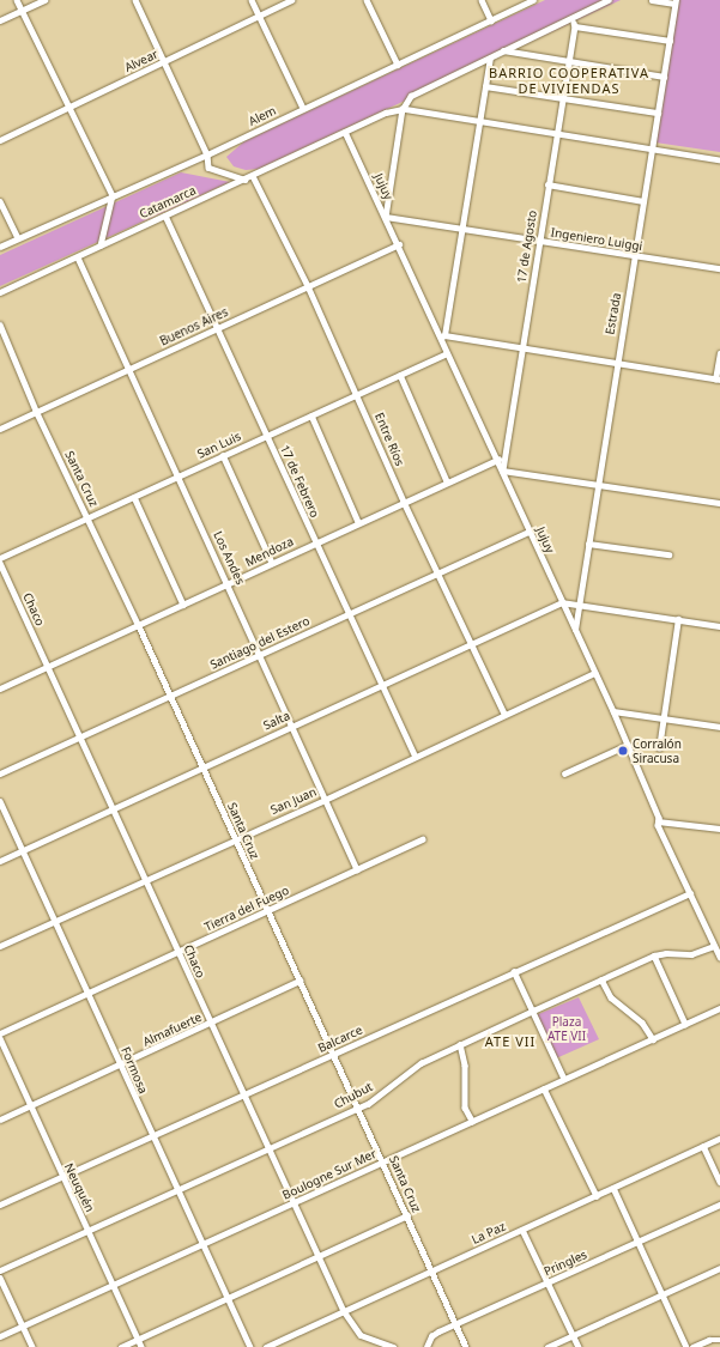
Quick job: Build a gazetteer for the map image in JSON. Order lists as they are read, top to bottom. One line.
{"streets":{"street":["Alvear","Alem","Jujuy","Catamarca","Ingeniero Luiggi","17 de Agosto","Estrada","Buenos Aires","Entre Ríos","San Luis","Santa Cruz","17 de Febrero","Mendoza","Los Andes","Chaco","Santiago del Estero","Salta","San Juan","Tierra del Fuego","Almafuerte","Balcarce","Formosa","Chubut","Boulogne Sur Mer","Neuquén","La Paz","Pringles"]},"crossings":[["Jujuy","Catamarca"],["Jujuy","Ingeniero Luiggi"],["Jujuy","17 de Agosto"],["Jujuy","Estrada"],["Jujuy","Buenos Aires"],["Jujuy","San Luis"],["Jujuy","Mendoza"],["Jujuy","Santiago del Estero"],["Jujuy","Salta"],["Jujuy","San Juan"],["Jujuy","Balcarce"],["Jujuy","Chubut"],["Catamarca","Entre Ríos"],["Catamarca","17 de Febrero"],["Catamarca","Los Andes"],["Ingeniero Luiggi","17 de Agosto"],["Ingeniero Luiggi","Estrada"],["Buenos Aires","Entre Ríos"],["Buenos Aires","Santa Cruz"],["Buenos Aires","17 de Febrero"],["Buenos Aires","Los Andes"],["Entre Ríos","San Luis"],["Entre Ríos","Mendoza"],["Entre Ríos","Santiago del Estero"],["Entre Ríos","Salta"],["Entre Ríos","San Juan"],["San Luis","Santa Cruz"],["San Luis","17 de Febrero"],["San Luis","Los Andes"],["Santa Cruz","Mendoza"],["Santa Cruz","Santiago del Estero"],["Santa Cruz","Salta"],["Santa Cruz","San Juan"],["Santa Cruz","Tierra del Fuego"],["Santa Cruz","Almafuerte"],["Santa Cruz","Balcarce"],["Santa Cruz","Chubut"],["Santa Cruz","Boulogne Sur Mer"],["Santa Cruz","La Paz"],["Santa Cruz","Pringles"],["17 de Febrero","Mendoza"],["17 de Febrero","Santiago del Estero"],["17 de Febrero","Salta"],["17 de Febrero","San Juan"],["Mendoza","Los Andes"],["Mendoza","Chaco"],["Los Andes","Santiago del Estero"],["Los Andes","Salta"],["Los Andes","San Juan"],["Los Andes","Tierra del Fuego"],["Chaco","Santiago del Estero"],["Chaco","Salta"],["Chaco","San Juan"],["Chaco","Tierra del Fuego"],["Chaco","Almafuerte"],["Chaco","Balcarce"],["Chaco","Chubut"],["Chaco","Boulogne Sur Mer"],["Chaco","La Paz"],["Salta","Formosa"],["San Juan","Formosa"],["Tierra del Fuego","Formosa"],["Almafuerte","Formosa"],["Almafuerte","Neuquén"],["Balcarce","Formosa"],["Balcarce","Neuquén"],["Formosa","Chubut"],["Formosa","Boulogne Sur Mer"],["Chubut","Neuquén"],["Boulogne Sur Mer","Neuquén"]],"districts":["BARRIO COOPERATIVA DE VIVIENDAS","ATE VII"],"parks":["Plaza ATE VII"],"places":["Corralón Siracusa"]}
